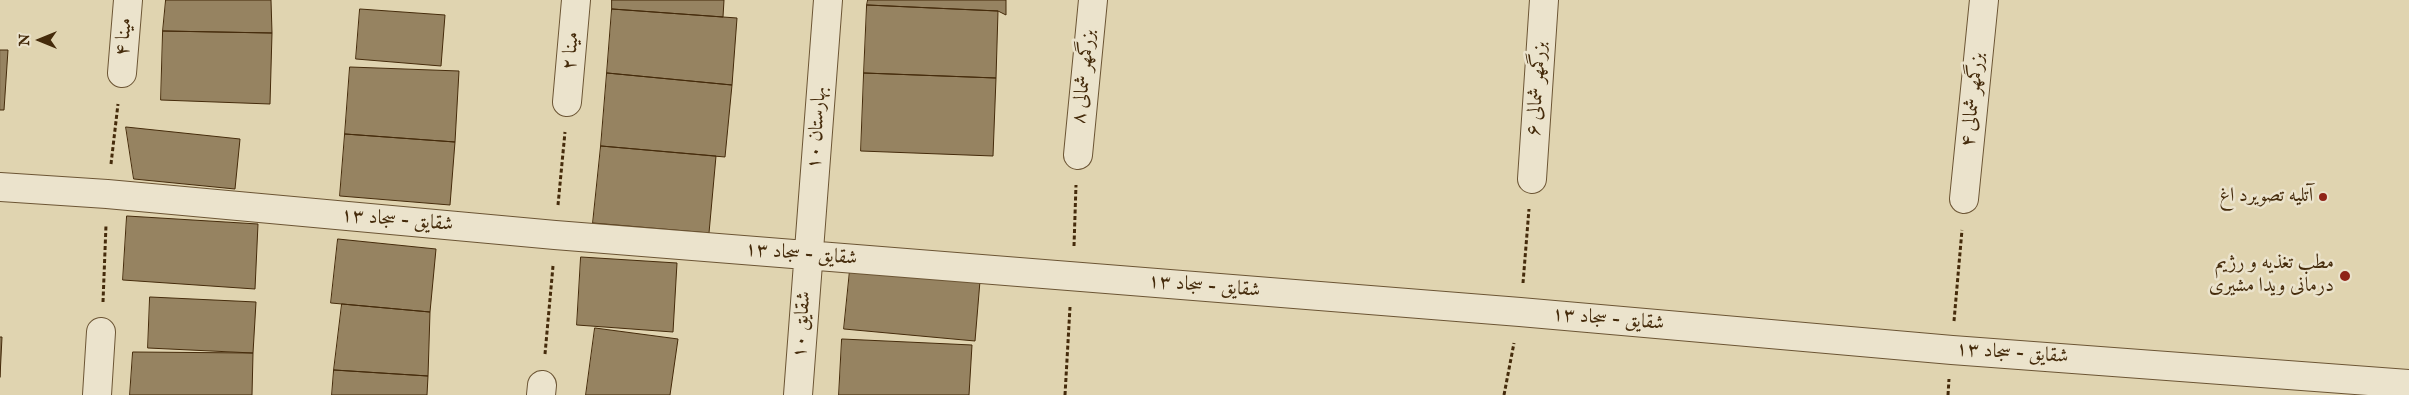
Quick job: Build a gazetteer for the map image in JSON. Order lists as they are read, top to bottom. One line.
{"streets":{"street":["مینا ۴","مینا ۲","بزرگمهر شمالی ۸","بزرگمهر شمالی ۶","بزرگمهر شمالی ۴","بهارستان ۱۰","شقایق - سجاد ۱۳","شقایق ۱۰"]},"crossings":[["بهارستان ۱۰","شقایق - سجاد ۱۳"],["بهارستان ۱۰","شقایق ۱۰"],["شقایق - سجاد ۱۳","شقایق ۱۰"]],"places":["آتلیه تصویرد اغ","مطب تغذیه و رژیم درمانی ویدا مشیری"],"north":"left"}
